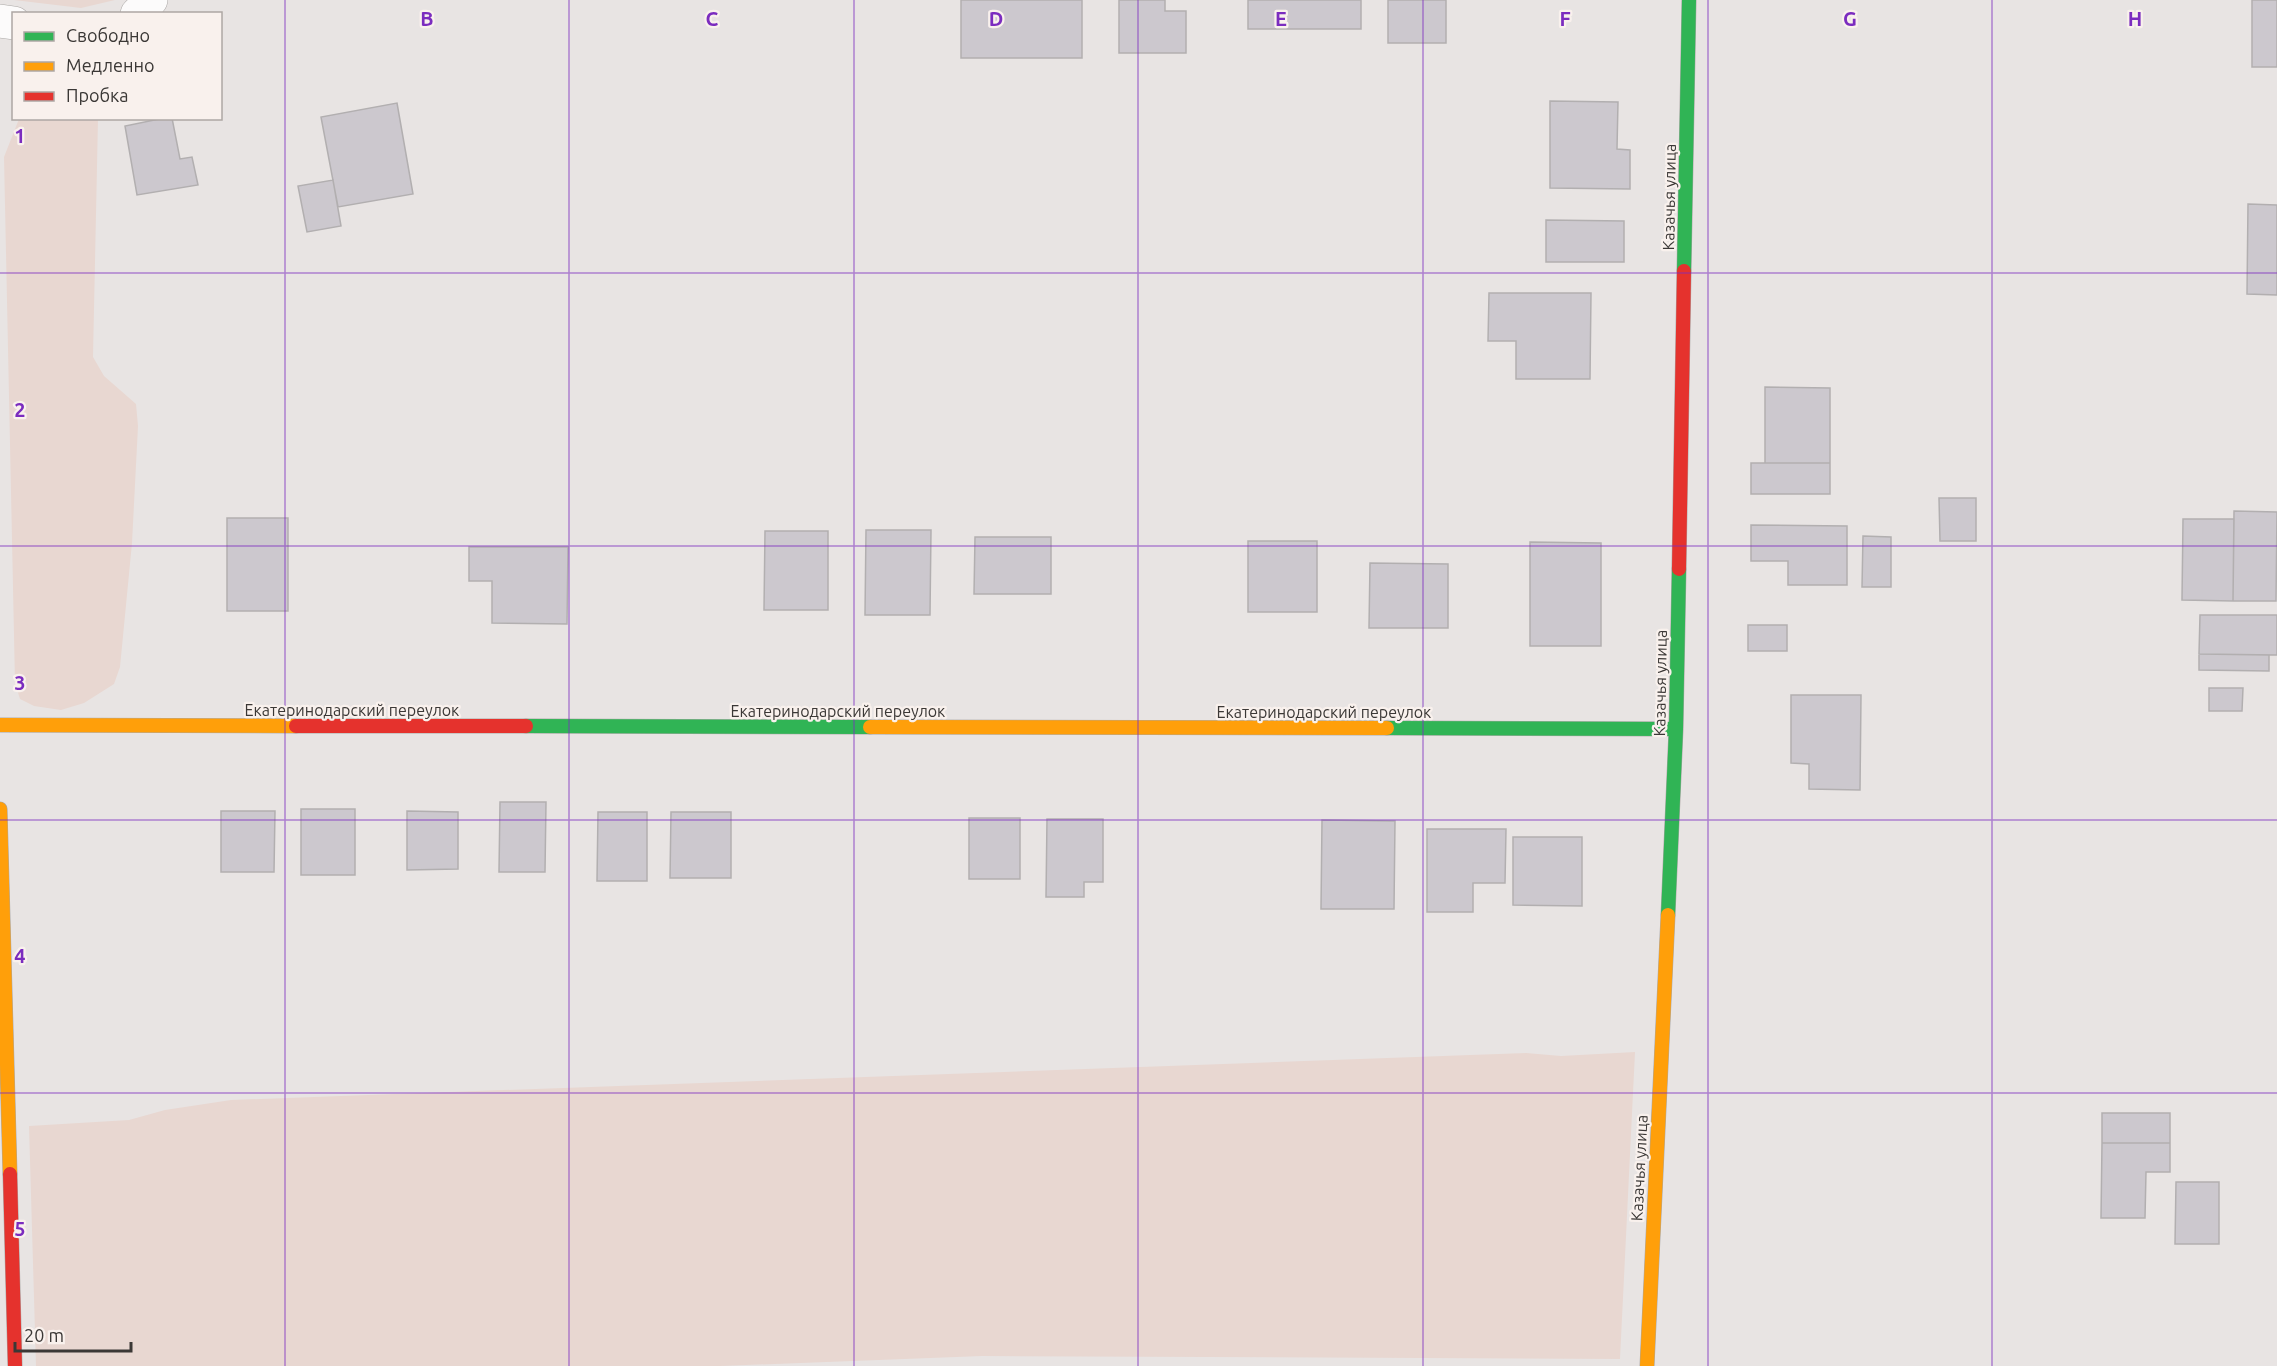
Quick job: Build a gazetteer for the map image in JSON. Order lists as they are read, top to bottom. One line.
{"streets":{"street":["Казачья улица","Екатеринодарский переулок"]},"crossings":[["Казачья улица","Екатеринодарский переулок"]],"legend":["Свободно","Медленно","Пробка"],"scale_bar":"20 m","grid":{"columns":["B","C","D","E","F","G","H"],"rows":["1","2","3","4","5"]}}
